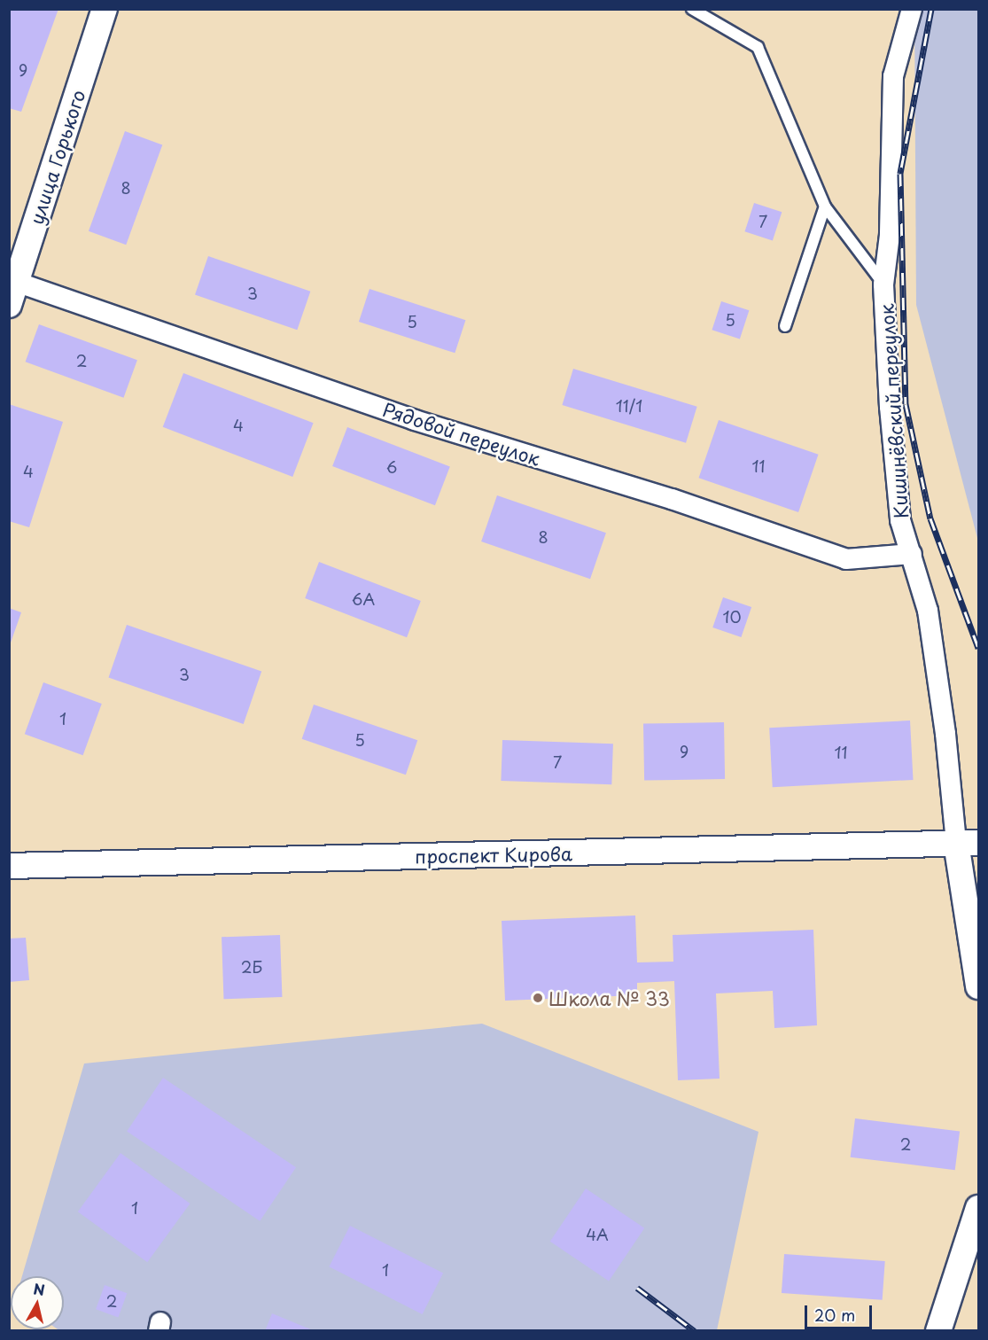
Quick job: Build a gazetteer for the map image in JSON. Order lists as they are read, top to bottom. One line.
{"streets":{"street":["улица Горького","Кишинёвский переулок","Рядовой переулок","проспект Кирова"]},"crossings":[["улица Горького","Рядовой переулок"],["Кишинёвский переулок","Рядовой переулок"],["Кишинёвский переулок","проспект Кирова"]],"places":["Школа № 33"],"house_numbers":["9","8","7","3","5","5","2","11/1","4","11","6","4","8","6А","10","3","1","5","9","11","7","2Б","2","1","4А","1","2"],"scale_bar":"20 m","north":"top"}
